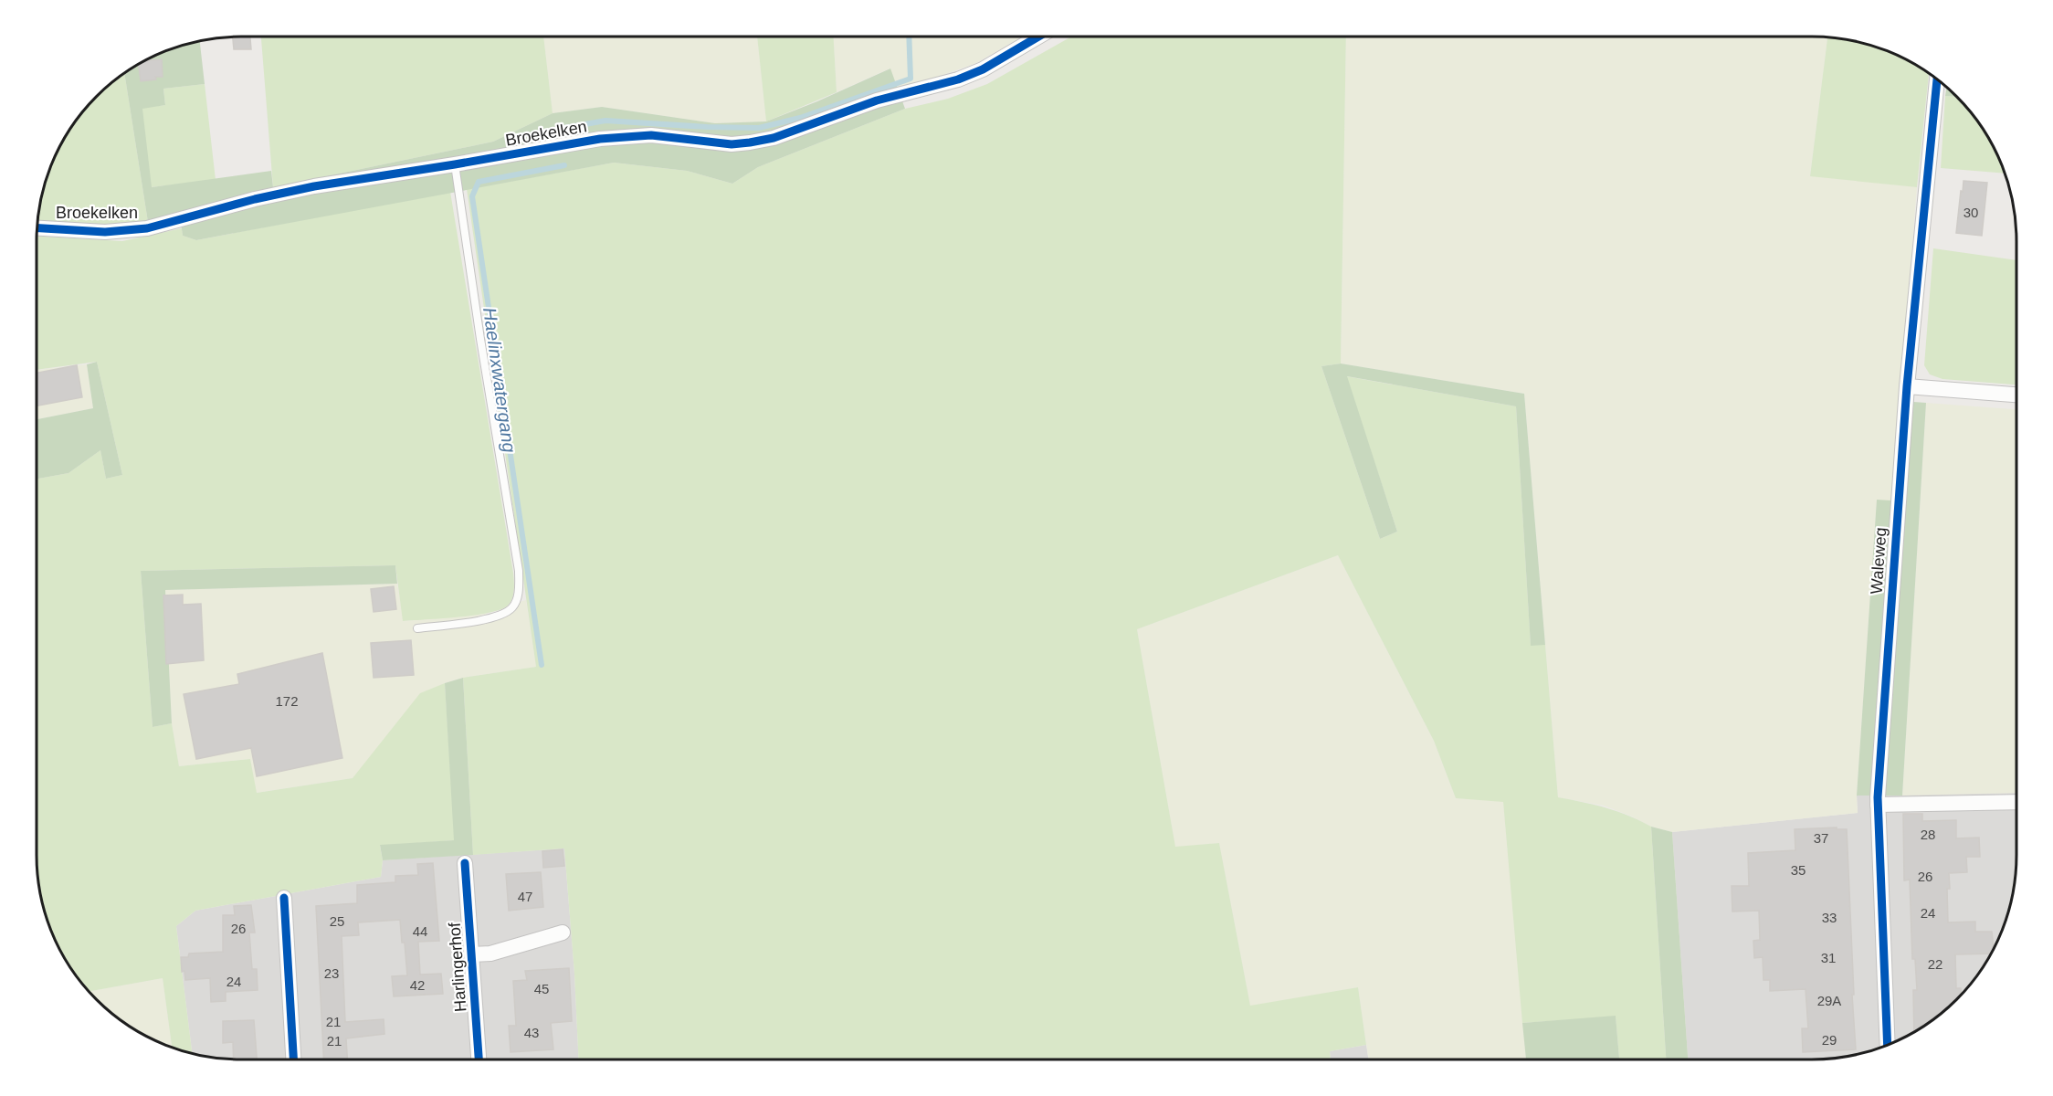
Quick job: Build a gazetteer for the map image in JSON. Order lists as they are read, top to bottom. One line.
{"streets":{"street":["Broekelken","Waleweg","Harlingerhof"]},"water":["Haelinxwatergang"],"house_numbers":["30","172","28","37","35","26","47","24","33","25","26","44","31","22","23","24","42","45","29A","21","43","29","21"]}
